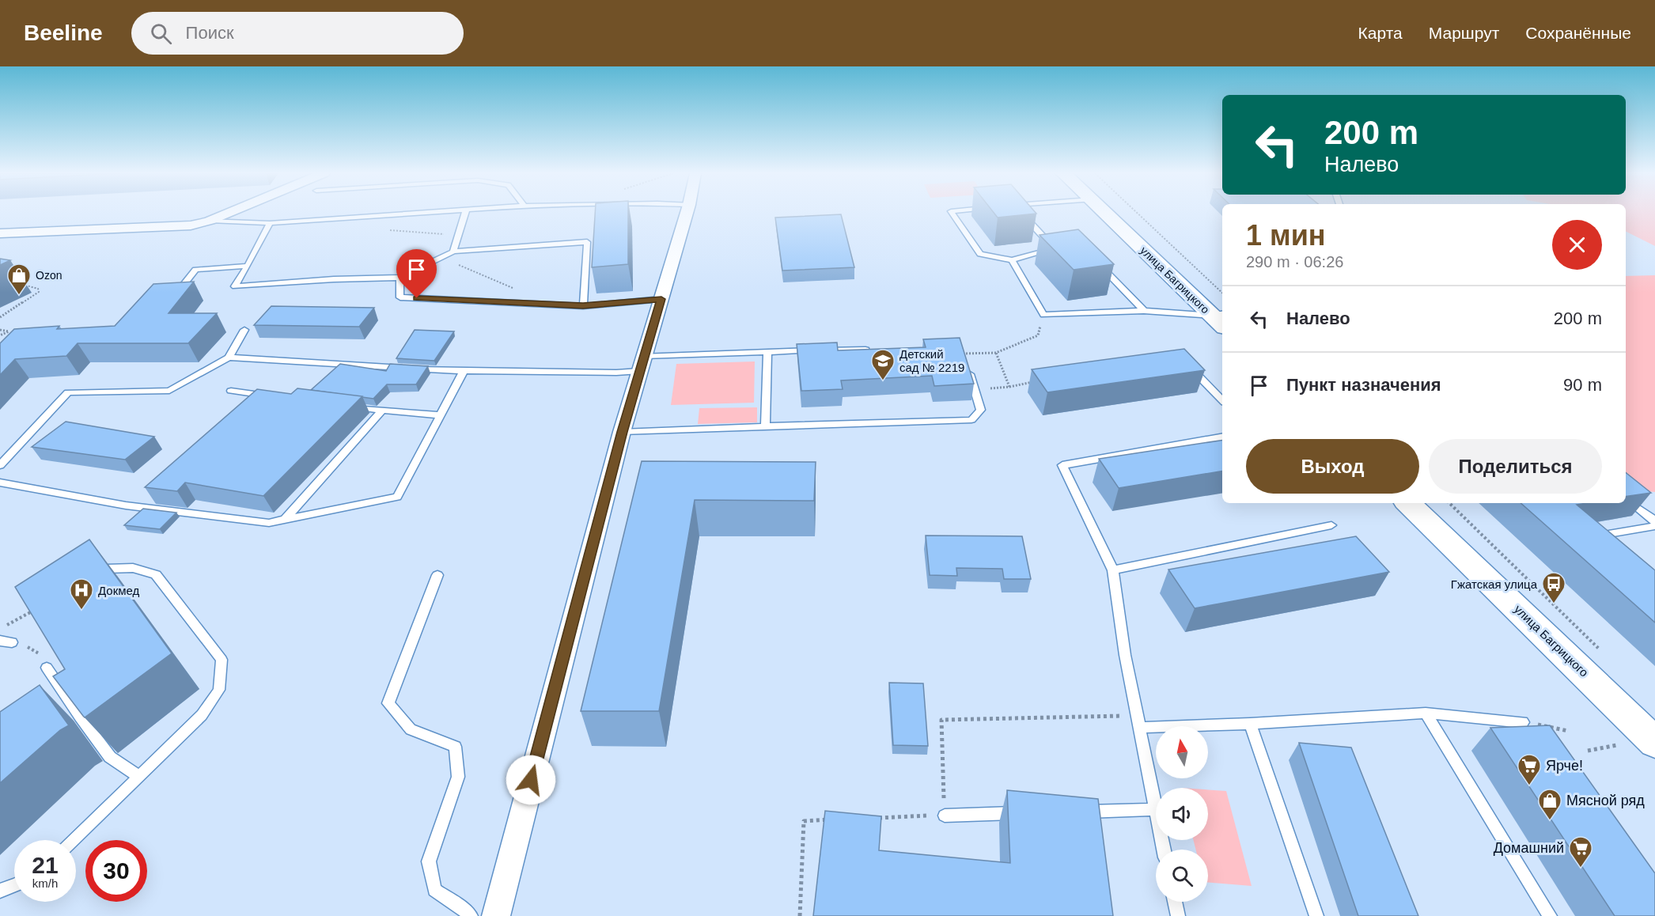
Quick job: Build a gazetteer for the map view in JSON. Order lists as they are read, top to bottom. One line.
{"streets":{"street":["улица Багрицкого"]},"places":{"shop":["Ozon","Мясной ряд"],"school or university":["Детский сад № 2219"],"bus stop":["Гжатская улица"],"hospital":["Докмед"],"supermarket":["Ярче!","Домашний"]},"north":"top","page":{"header":"Beeline","search":"Поиск","nav":["Карта","Маршрут","Сохранённые"],"turn":["200 m","Налево"],"heading":["1 мин","290 m · 06:26"],"list":[{"name":"Налево","value":"200 m"},{"name":"Пункт назначения","value":"90 m"}],"buttons":["Выход","Поделиться"],"speed":"21 km/h","limit":"30"}}
